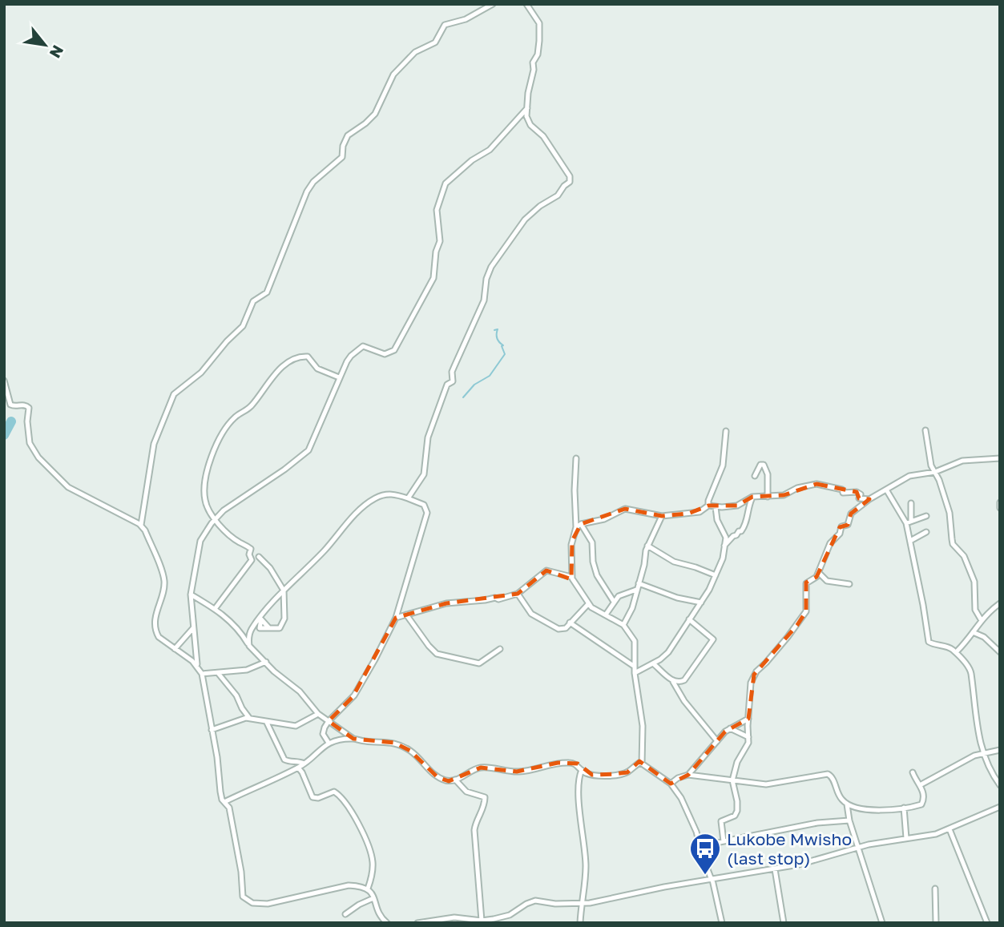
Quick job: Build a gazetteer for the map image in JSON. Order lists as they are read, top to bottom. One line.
{"places":{"bus stop":["Lukobe Mwisho (last stop)"]},"north":"bottom right"}
